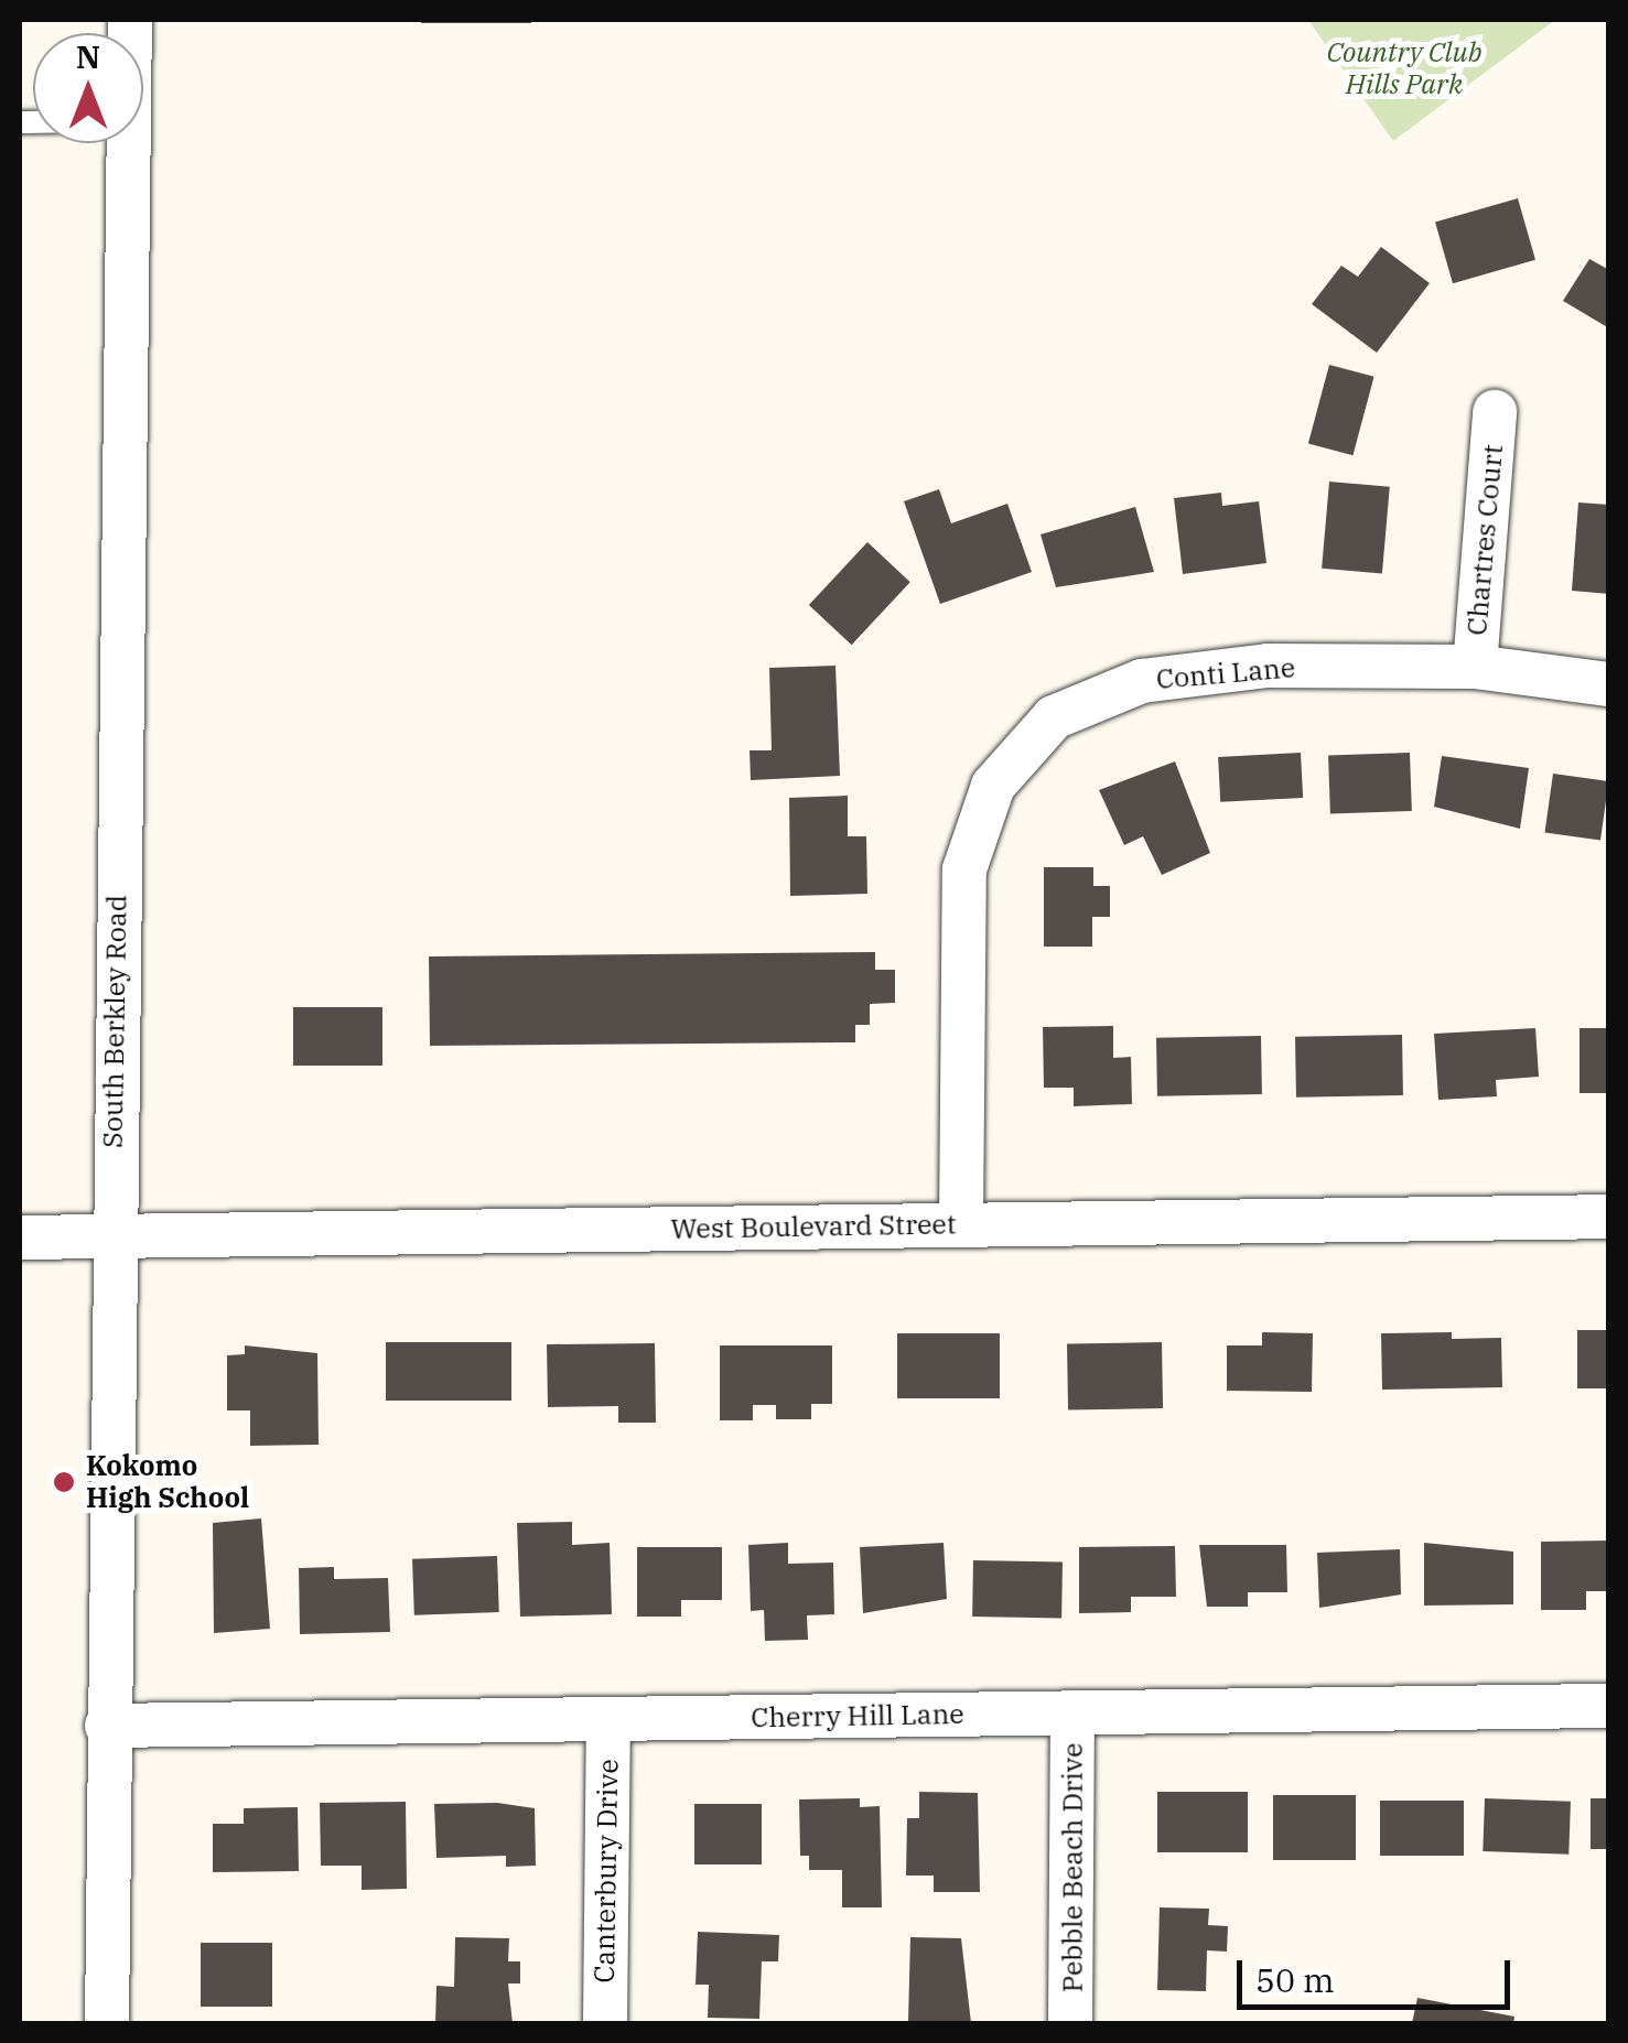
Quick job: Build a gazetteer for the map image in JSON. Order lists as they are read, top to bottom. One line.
{"streets":{"street":["Chartres Court","Conti Lane","South Berkley Road","West Boulevard Street","Cherry Hill Lane","Pebble Beach Drive","Canterbury Drive"]},"crossings":[["Chartres Court","Conti Lane"],["Conti Lane","West Boulevard Street"],["South Berkley Road","West Boulevard Street"],["South Berkley Road","Cherry Hill Lane"],["Cherry Hill Lane","Pebble Beach Drive"],["Cherry Hill Lane","Canterbury Drive"]],"parks":["Country Club Hills Park"],"places":["Kokomo High School"],"scale_bar":"50 m","north":"top"}
